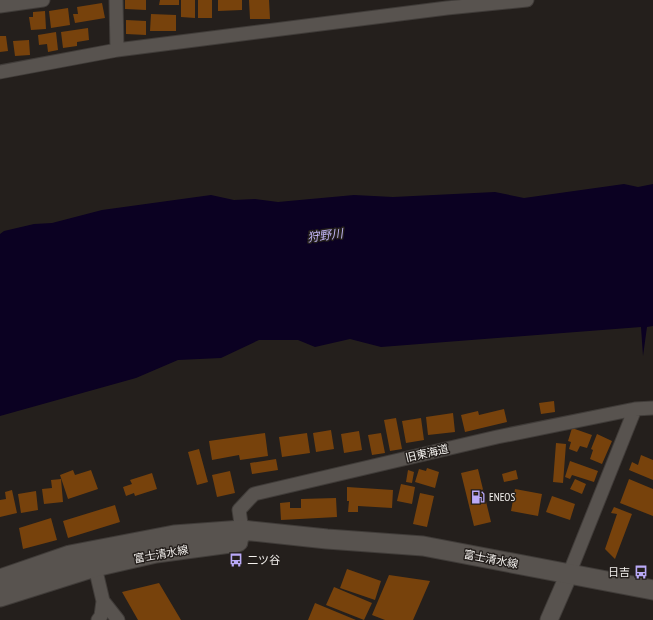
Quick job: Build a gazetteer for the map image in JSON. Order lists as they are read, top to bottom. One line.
{"streets":{"main road":["富士清水線"],"street":["旧東海道"]},"crossings":[["旧東海道","富士清水線"]],"water":["狩野川"],"places":{"fuel station":["ENEOS"],"bus stop":["二ツ谷","日吉"]}}
